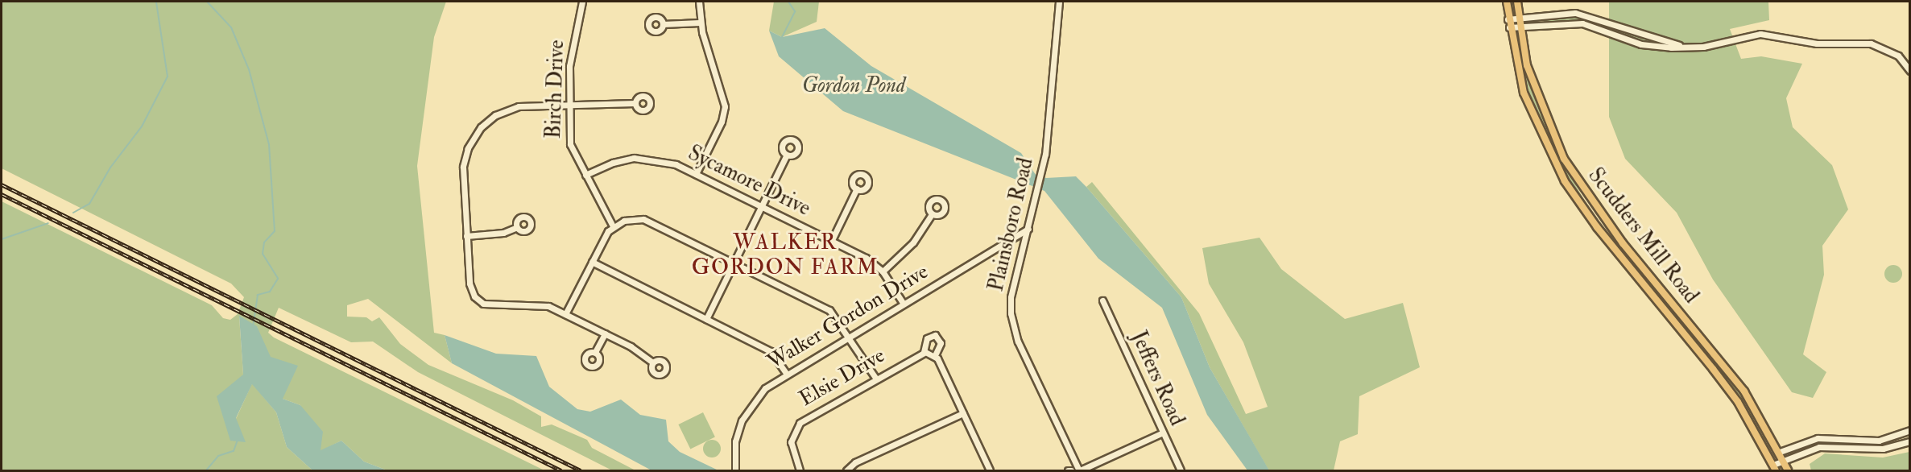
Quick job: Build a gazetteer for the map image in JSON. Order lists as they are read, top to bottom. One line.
{"streets":{"main road":["Scudders Mill Road"],"street":["Birch Drive","Sycamore Drive","Plainsboro Road","Walker Gordon Drive","Elsie Drive","Jeffers Road"]},"crossings":[["Birch Drive","Sycamore Drive"],["Sycamore Drive","Walker Gordon Drive"],["Plainsboro Road","Walker Gordon Drive"]],"districts":["WALKER GORDON FARM"],"water":["Gordon Pond"]}
